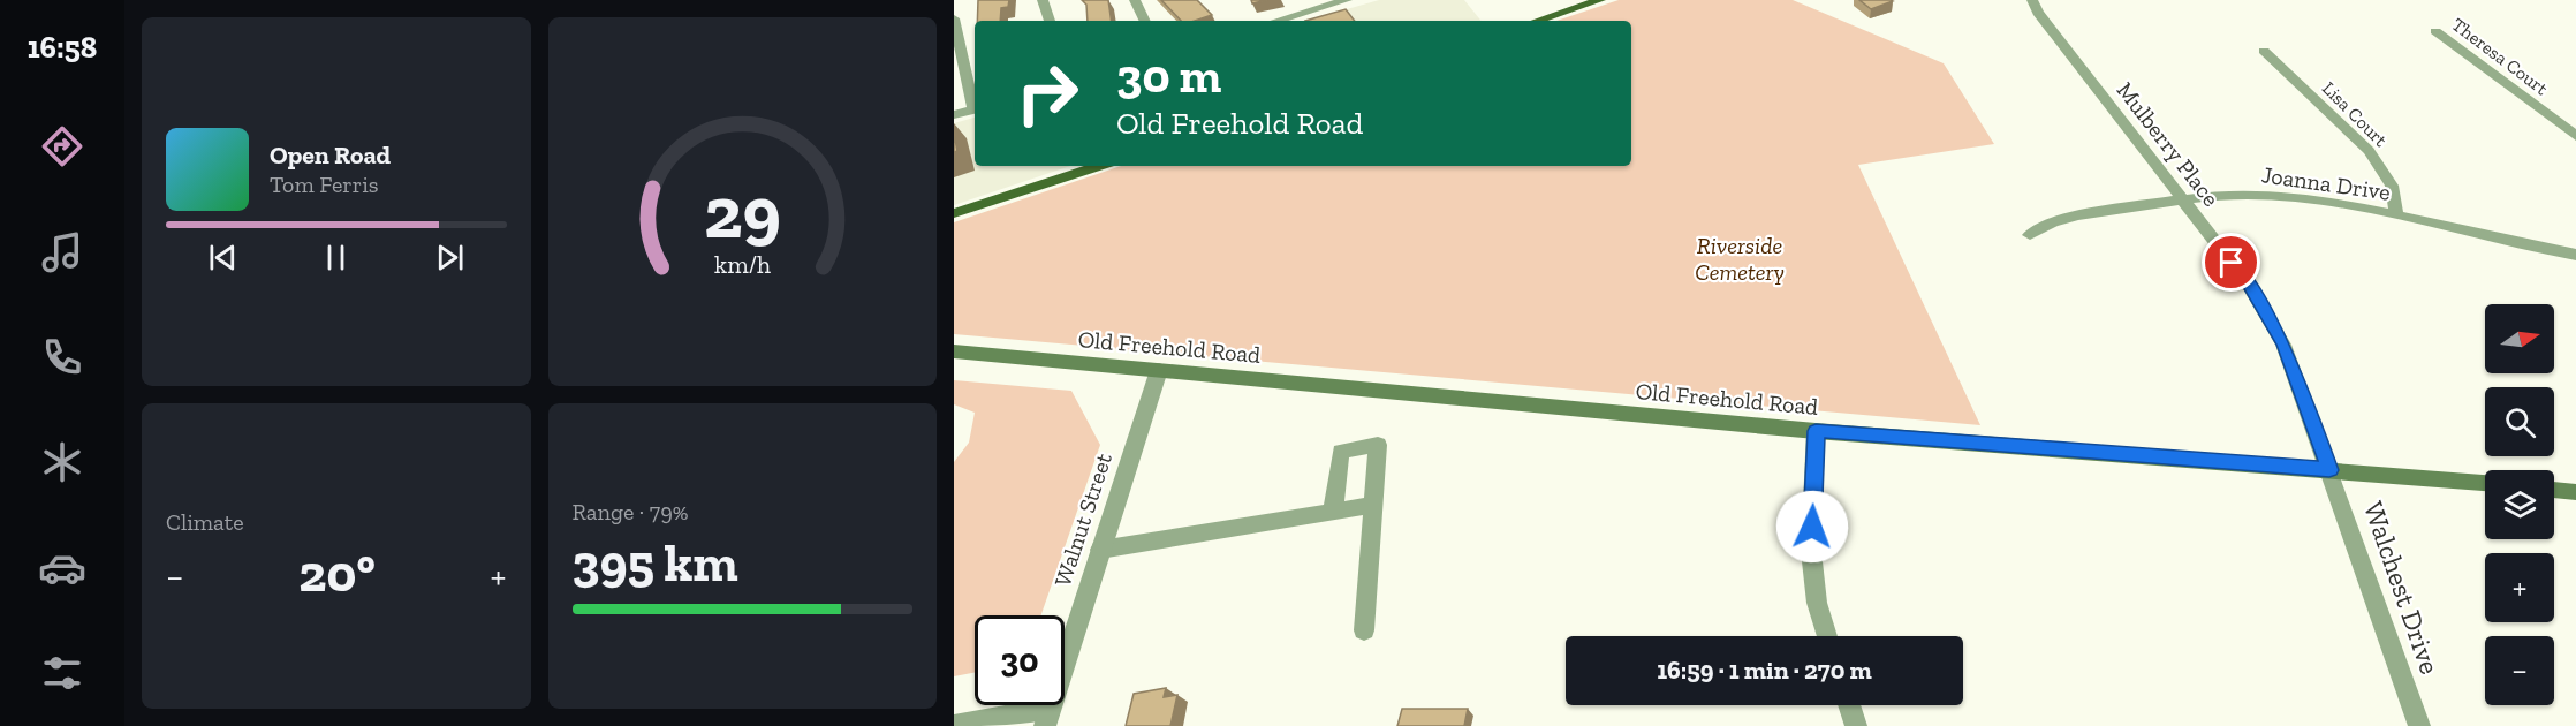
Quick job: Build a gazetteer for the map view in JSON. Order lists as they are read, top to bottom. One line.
{"streets":{"main road":["Old Freehold Road"],"street":["Theresa Court","Lisa Court","Mulberry Place","Joanna Drive","Walnut Street","Walchest Drive"]},"crossings":[["Lisa Court","Joanna Drive"],["Mulberry Place","Joanna Drive"],["Mulberry Place","Old Freehold Road"],["Mulberry Place","Walchest Drive"],["Old Freehold Road","Walnut Street"],["Old Freehold Road","Walchest Drive"]],"parks":["Riverside Cemetery"],"north":"right","page":{"tabs":"16:58","turn":["30 m","Old Freehold Road"],"song":["Open Road","Tom Ferris"],"map_buttons":["+","−"],"tile":["Climate",["Range · 79%","395 km"]],"heat":["−","20°","+"],"limit":"30","trip":"16:59 · 1 min · 270 m","gauge":["29","km/h"]}}
